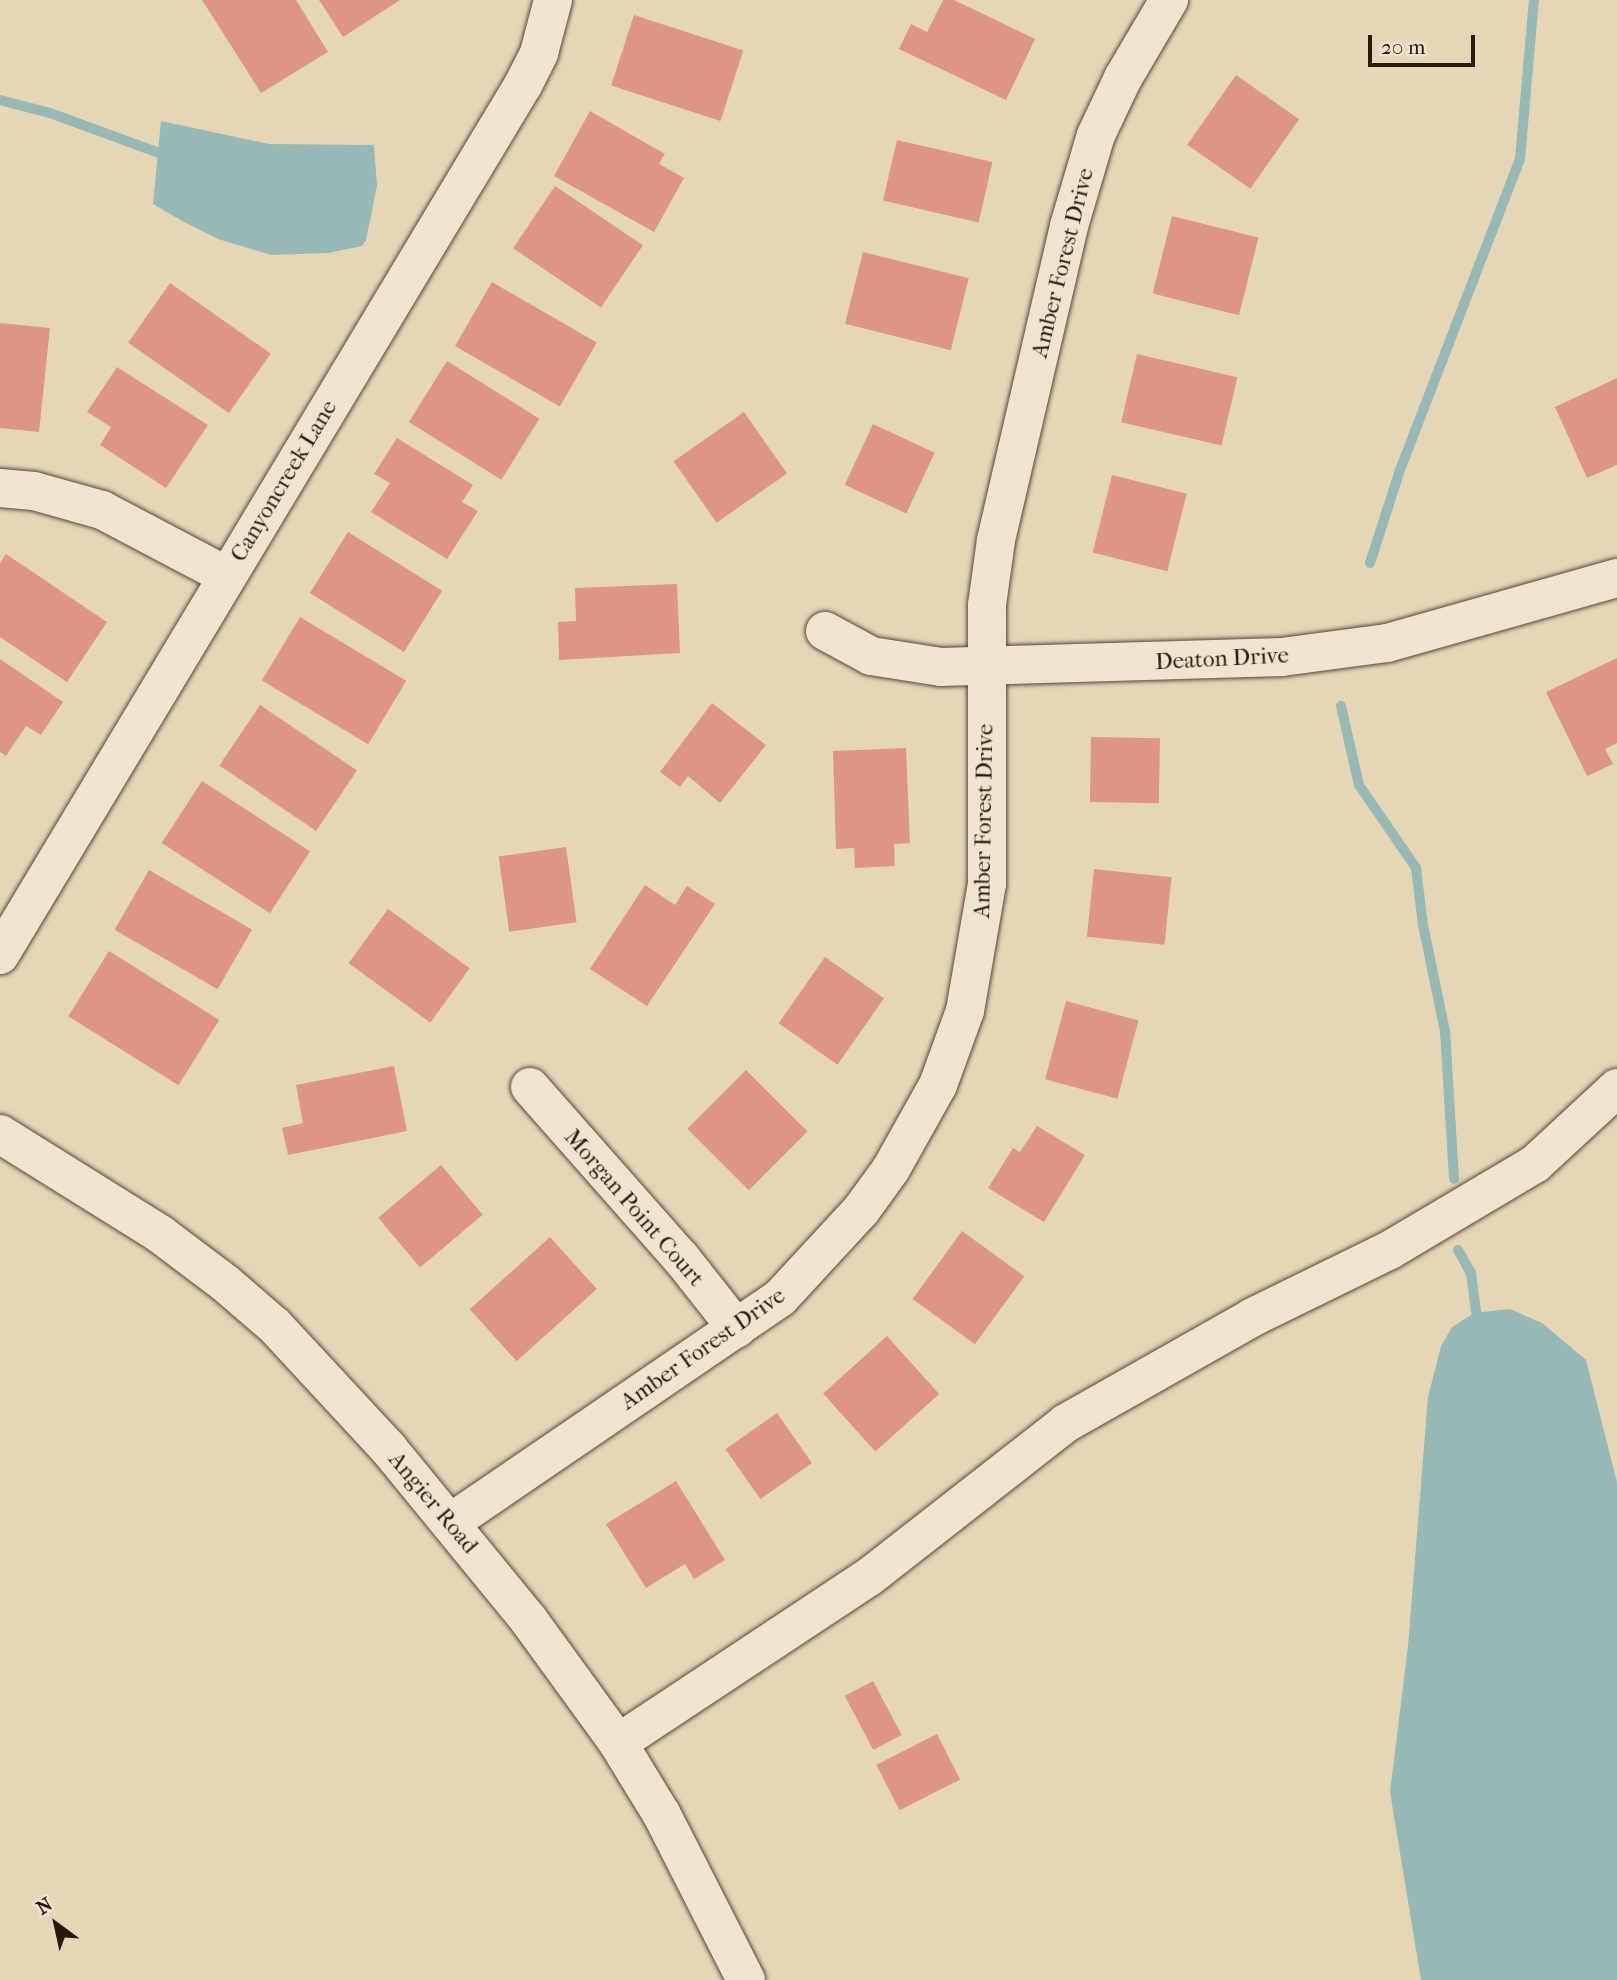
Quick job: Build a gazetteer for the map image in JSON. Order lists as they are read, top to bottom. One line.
{"streets":{"street":["Amber Forest Drive","Canyoncreek Lane","Deaton Drive","Morgan Point Court","Angier Road"]},"crossings":[["Amber Forest Drive","Deaton Drive"],["Amber Forest Drive","Morgan Point Court"],["Amber Forest Drive","Angier Road"]],"scale_bar":"20 m","north":"top left"}
